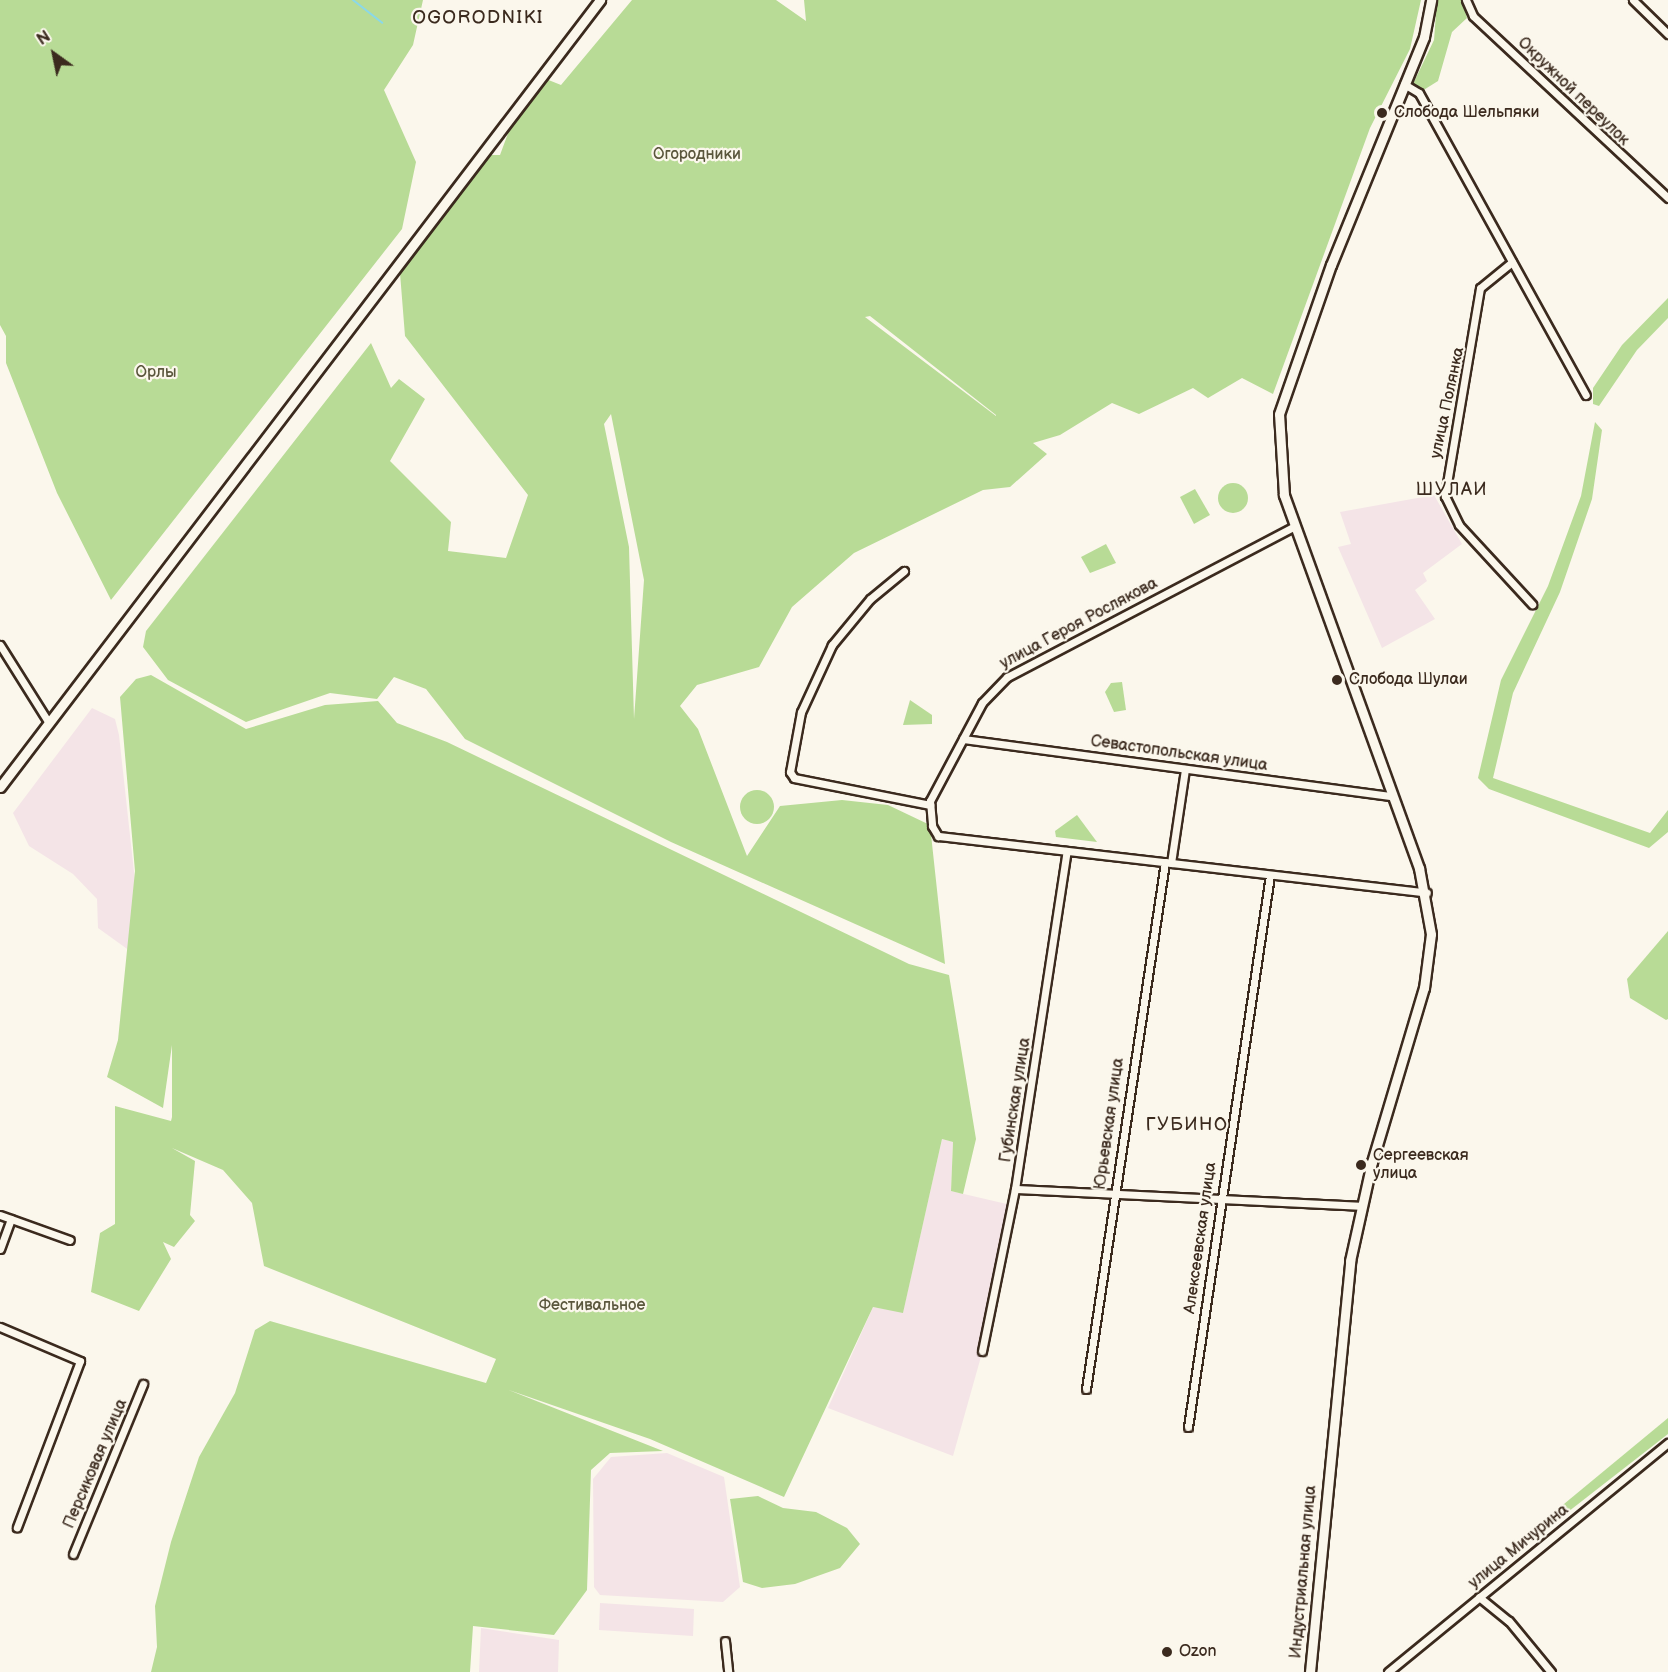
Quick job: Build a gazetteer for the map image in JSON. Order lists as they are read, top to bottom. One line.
{"streets":{"street":["Окружной переулок","улица Полянка","улица Героя Рослякова","Севастопольская улица","Губинская улица","Юрьевская улица","Алексеевская улица","Персиковая улица","улица Мичурина","Индустриальная улица"]},"crossings":[["улица Героя Рослякова","Севастопольская улица"],["Севастопольская улица","Юрьевская улица"]],"districts":["OGORODNIKI","ШУЛАИ","ГУБИНО"],"parks":["Огородники","Орлы","Фестивальное"],"places":["Слобода Шельпяки","Слобода Шулаи","Сергеевская улица","Ozon"],"north":"top left"}
